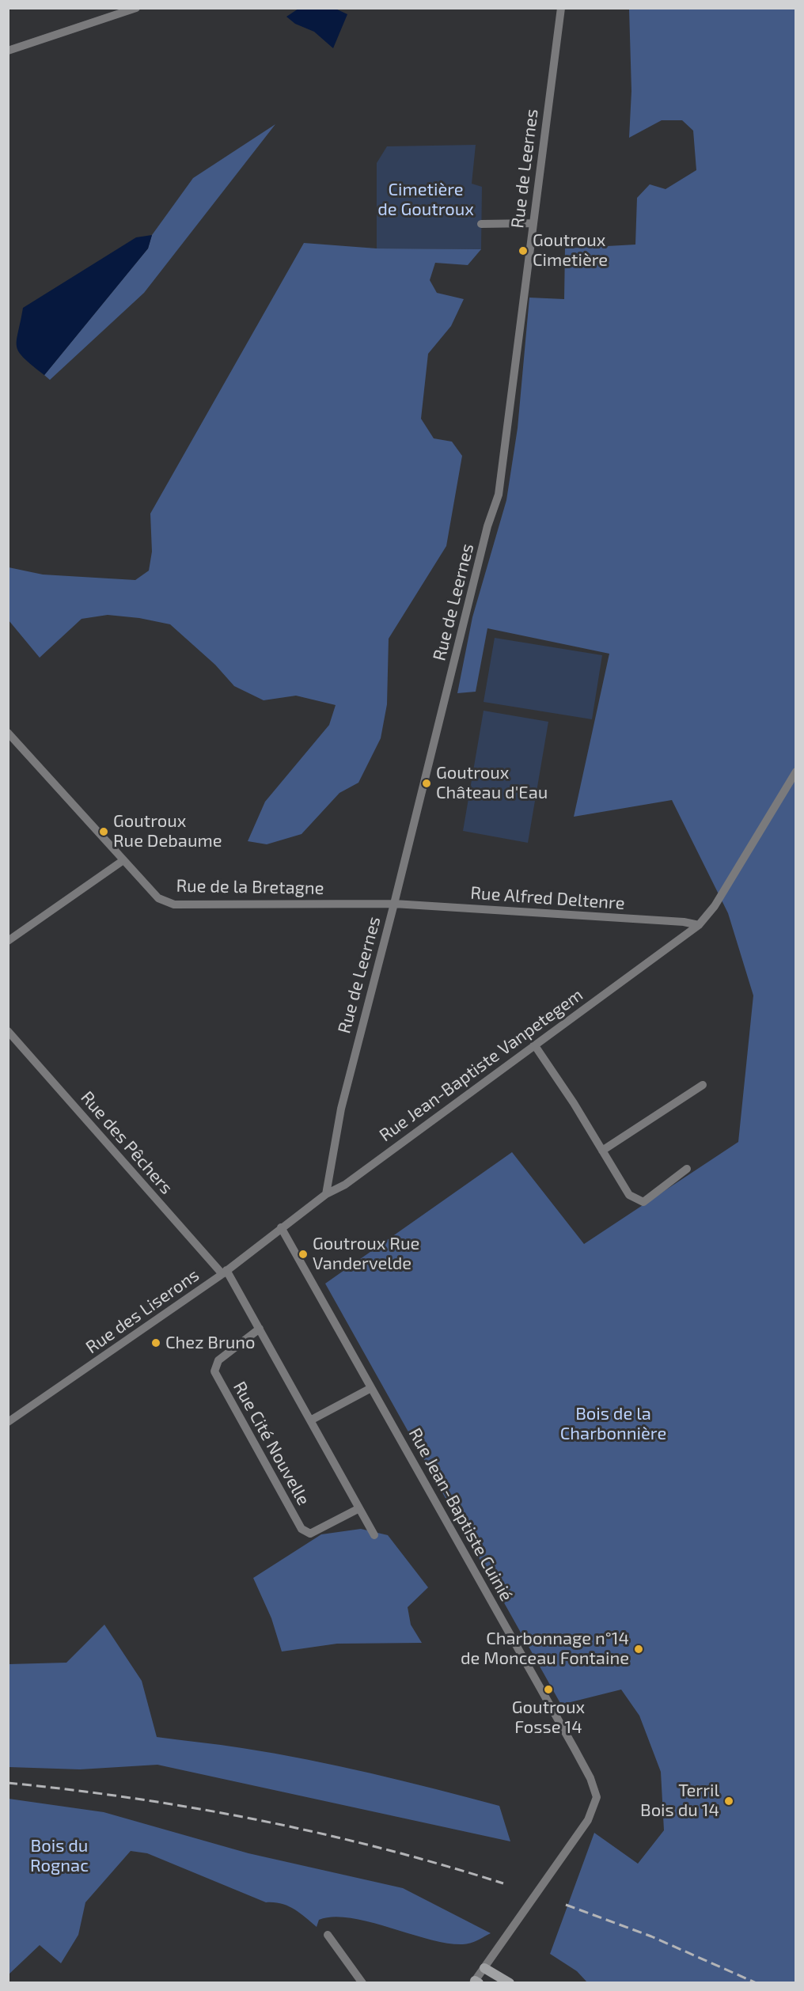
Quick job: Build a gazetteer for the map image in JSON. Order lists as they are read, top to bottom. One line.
{"streets":{"street":["Rue de Leernes","Rue de la Bretagne","Rue Alfred Deltenre","Rue Jean-Baptiste Vanpetegem","Rue des Pêchers","Rue des Liserons","Rue Cité Nouvelle","Rue Jean-Baptiste Cuinié"]},"crossings":[["Rue de Leernes","Rue de la Bretagne"],["Rue de Leernes","Rue Alfred Deltenre"],["Rue de Leernes","Rue Jean-Baptiste Vanpetegem"],["Rue de la Bretagne","Rue Alfred Deltenre"],["Rue Alfred Deltenre","Rue Jean-Baptiste Vanpetegem"],["Rue Jean-Baptiste Vanpetegem","Rue des Liserons"],["Rue Jean-Baptiste Vanpetegem","Rue Jean-Baptiste Cuinié"],["Rue des Pêchers","Rue des Liserons"],["Rue des Liserons","Rue Jean-Baptiste Cuinié"]],"parks":["Cimetière de Goutroux","Bois de la Charbonnière","Bois du Rognac"],"places":["Goutroux Cimetière","Goutroux Château d'Eau","Goutroux Rue Debaume","Goutroux Rue Vandervelde","Chez Bruno","Charbonnage n°14 de Monceau Fontaine","Goutroux Fosse 14","Terril Bois du 14"]}
